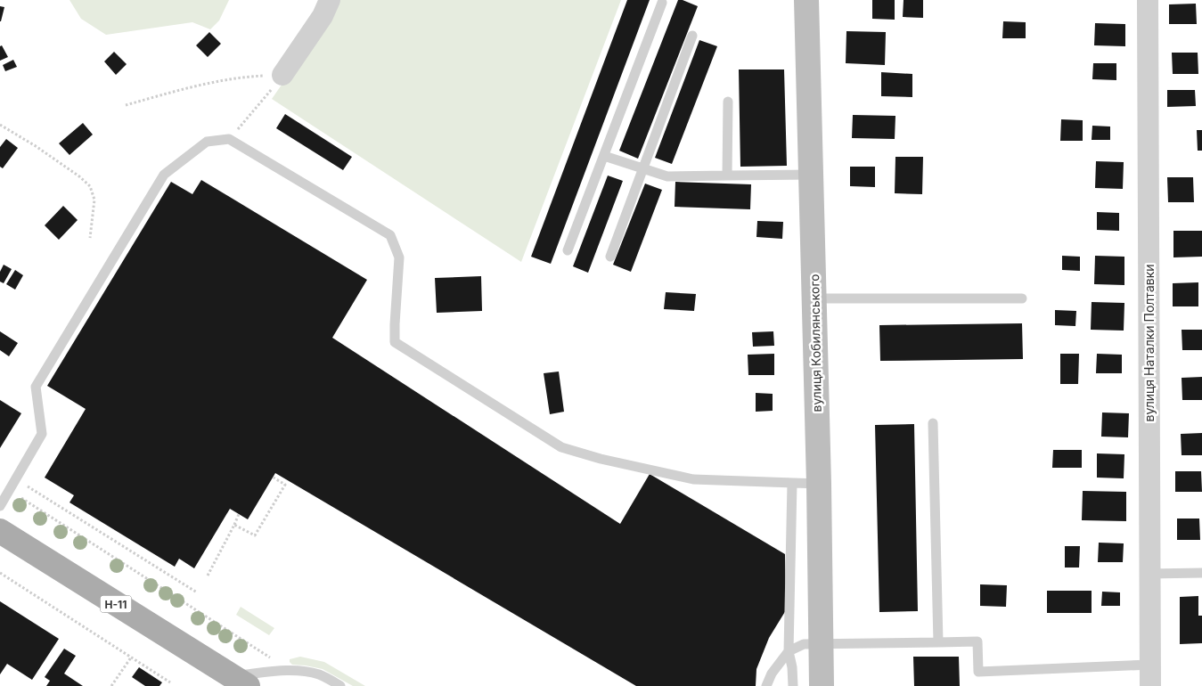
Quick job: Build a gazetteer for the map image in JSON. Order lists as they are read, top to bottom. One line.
{"streets":{"main road":["вулиця Кобилянського","Н-11"],"street":["вулиця Наталки Полтавки"]}}
